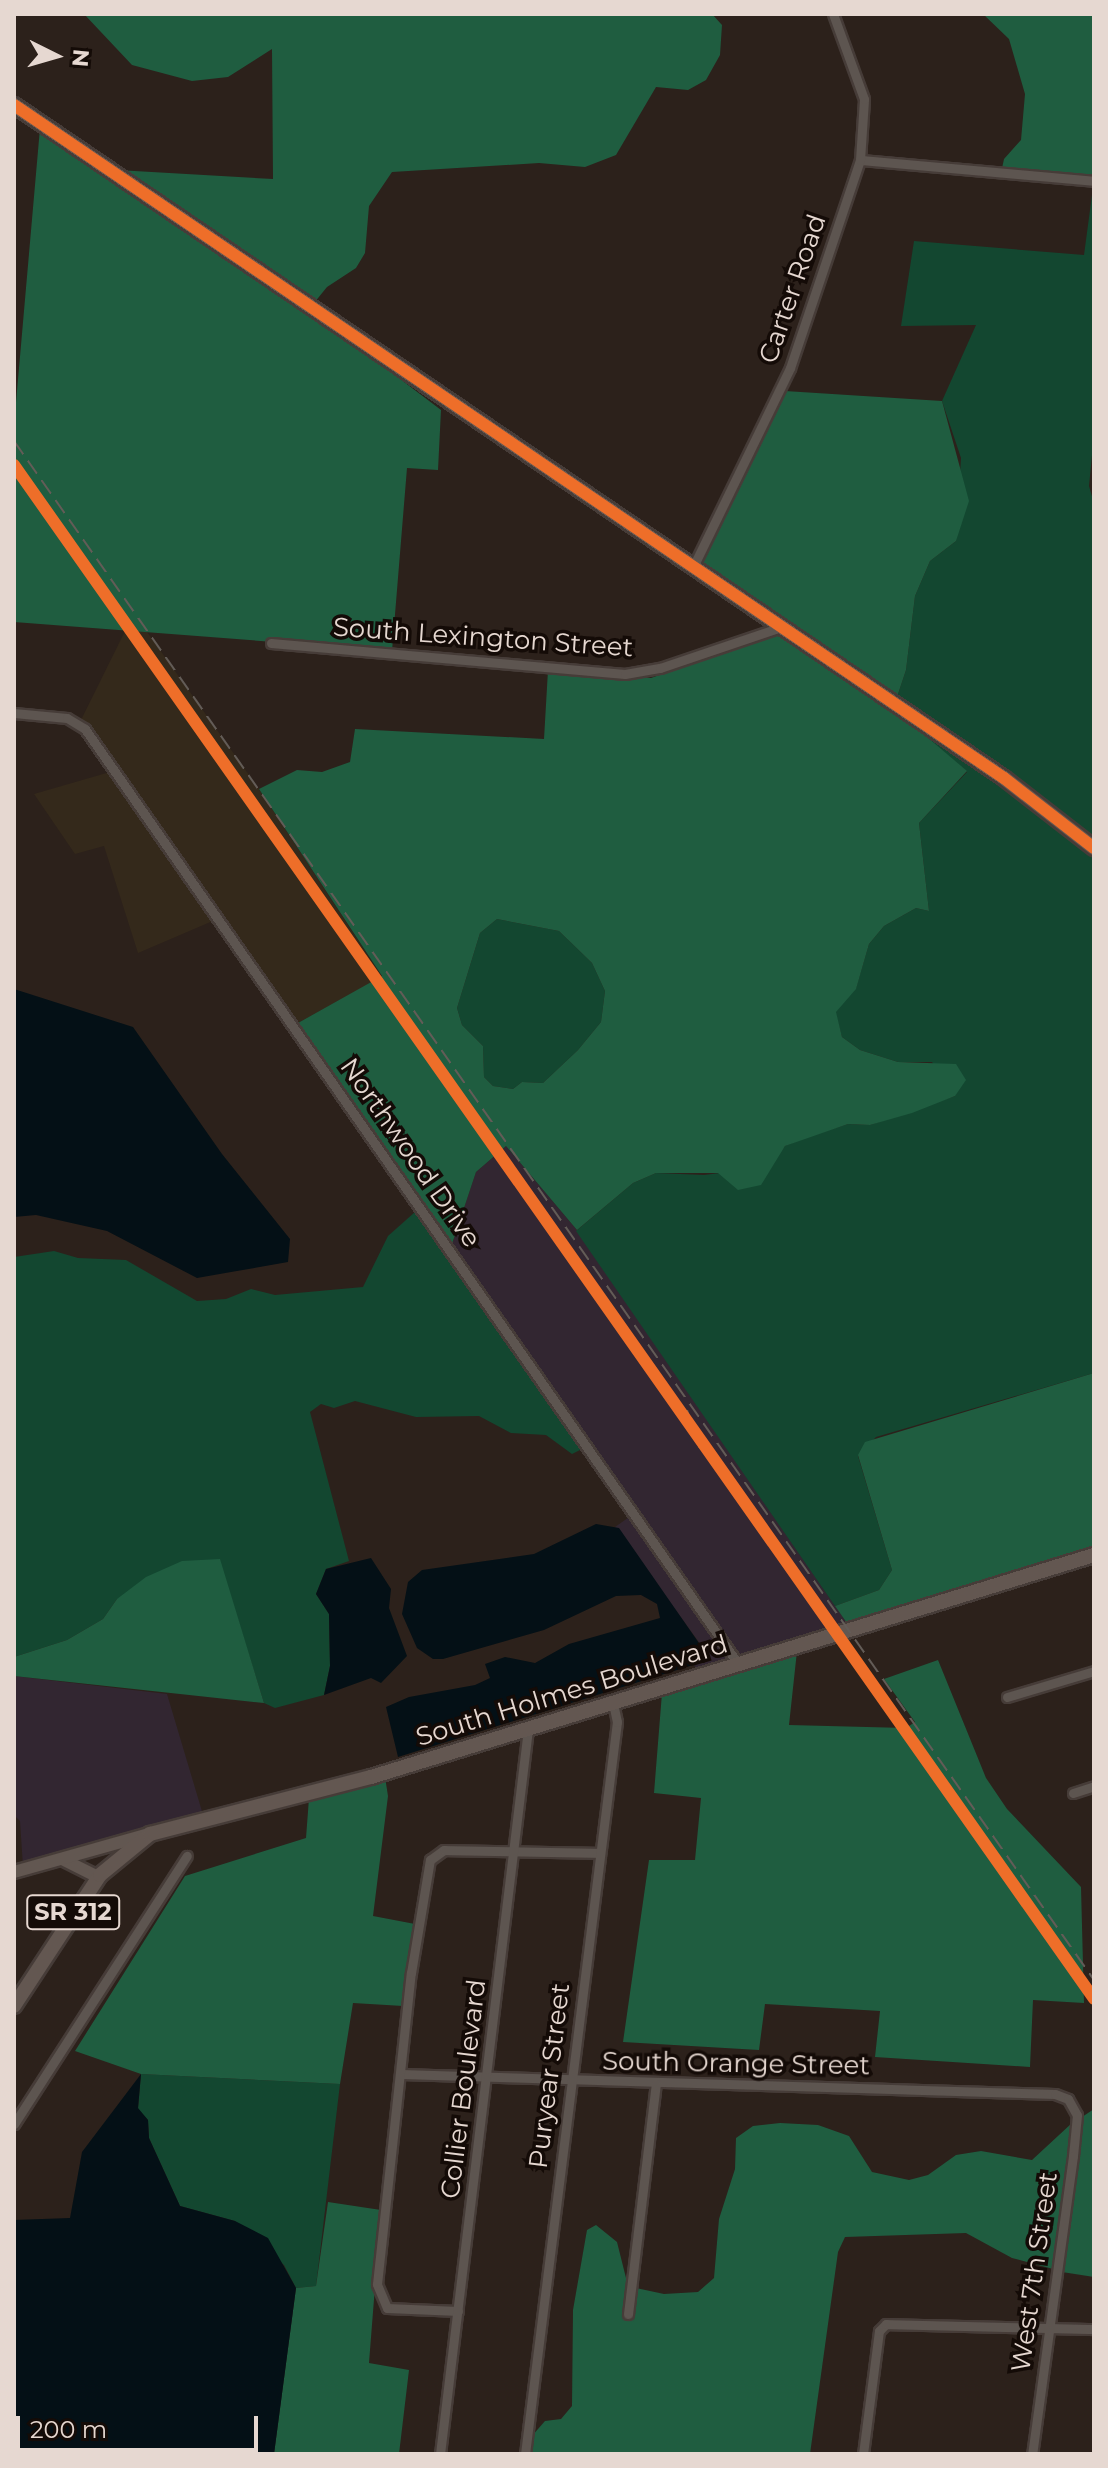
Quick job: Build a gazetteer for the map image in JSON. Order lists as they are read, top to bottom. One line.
{"streets":{"main road":["South Holmes Boulevard","SR 312"],"street":["Carter Road","South Lexington Street","Northwood Drive","South Orange Street","Puryear Street","Collier Boulevard","West 7th Street"]},"crossings":[["Northwood Drive","South Holmes Boulevard"],["South Holmes Boulevard","SR 312"],["South Holmes Boulevard","Puryear Street"],["South Holmes Boulevard","Collier Boulevard"],["South Orange Street","Puryear Street"],["South Orange Street","Collier Boulevard"],["South Orange Street","West 7th Street"]],"scale_bar":"200 m","north":"right"}
